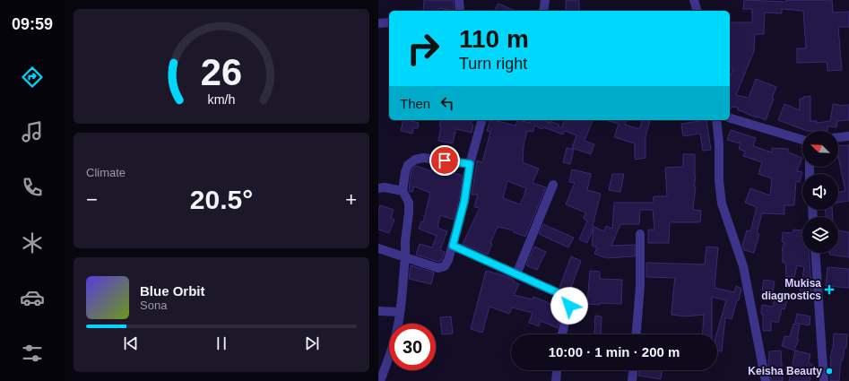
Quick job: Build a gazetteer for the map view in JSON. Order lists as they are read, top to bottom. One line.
{"places":{"health":["Mukisa diagnostics"],"other":["Keisha Beauty"]},"north":"top left","page":{"tabs":"09:59","turn":["110 m","Turn right"],"then":"Then","tile":"Climate","heat":["−","20.5°","+"],"song":["Blue Orbit","Sona"],"limit":"30","trip":"10:00 · 1 min · 200 m","gauge":["26","km/h"]}}
